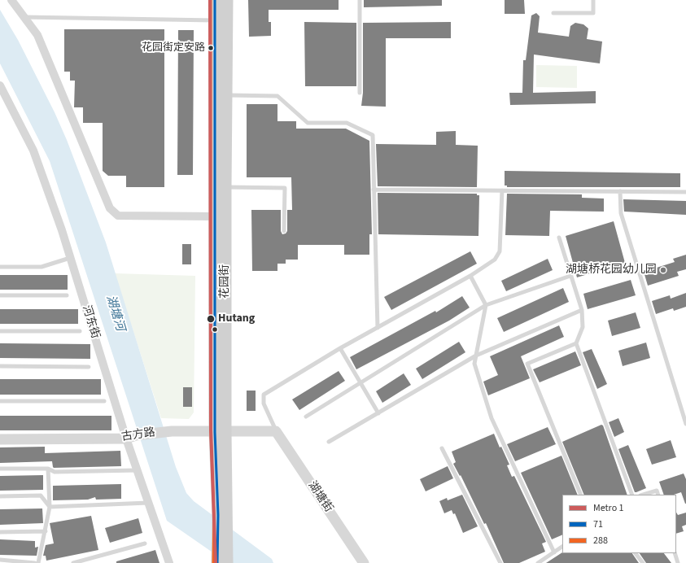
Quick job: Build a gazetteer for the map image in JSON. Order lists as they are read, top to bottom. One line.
{"streets":{"main road":["花园街"],"street":["河东街","古方路","湖塘街"]},"crossings":[["花园街","古方路"],["河东街","古方路"],["古方路","湖塘街"]],"water":["湖塘河"],"places":["花园街定安路","湖塘桥花园幼儿园","Hutang"],"lines":["metro line 1","transit line 71","transit line 288"],"legend":["Metro 1","71","288"]}
